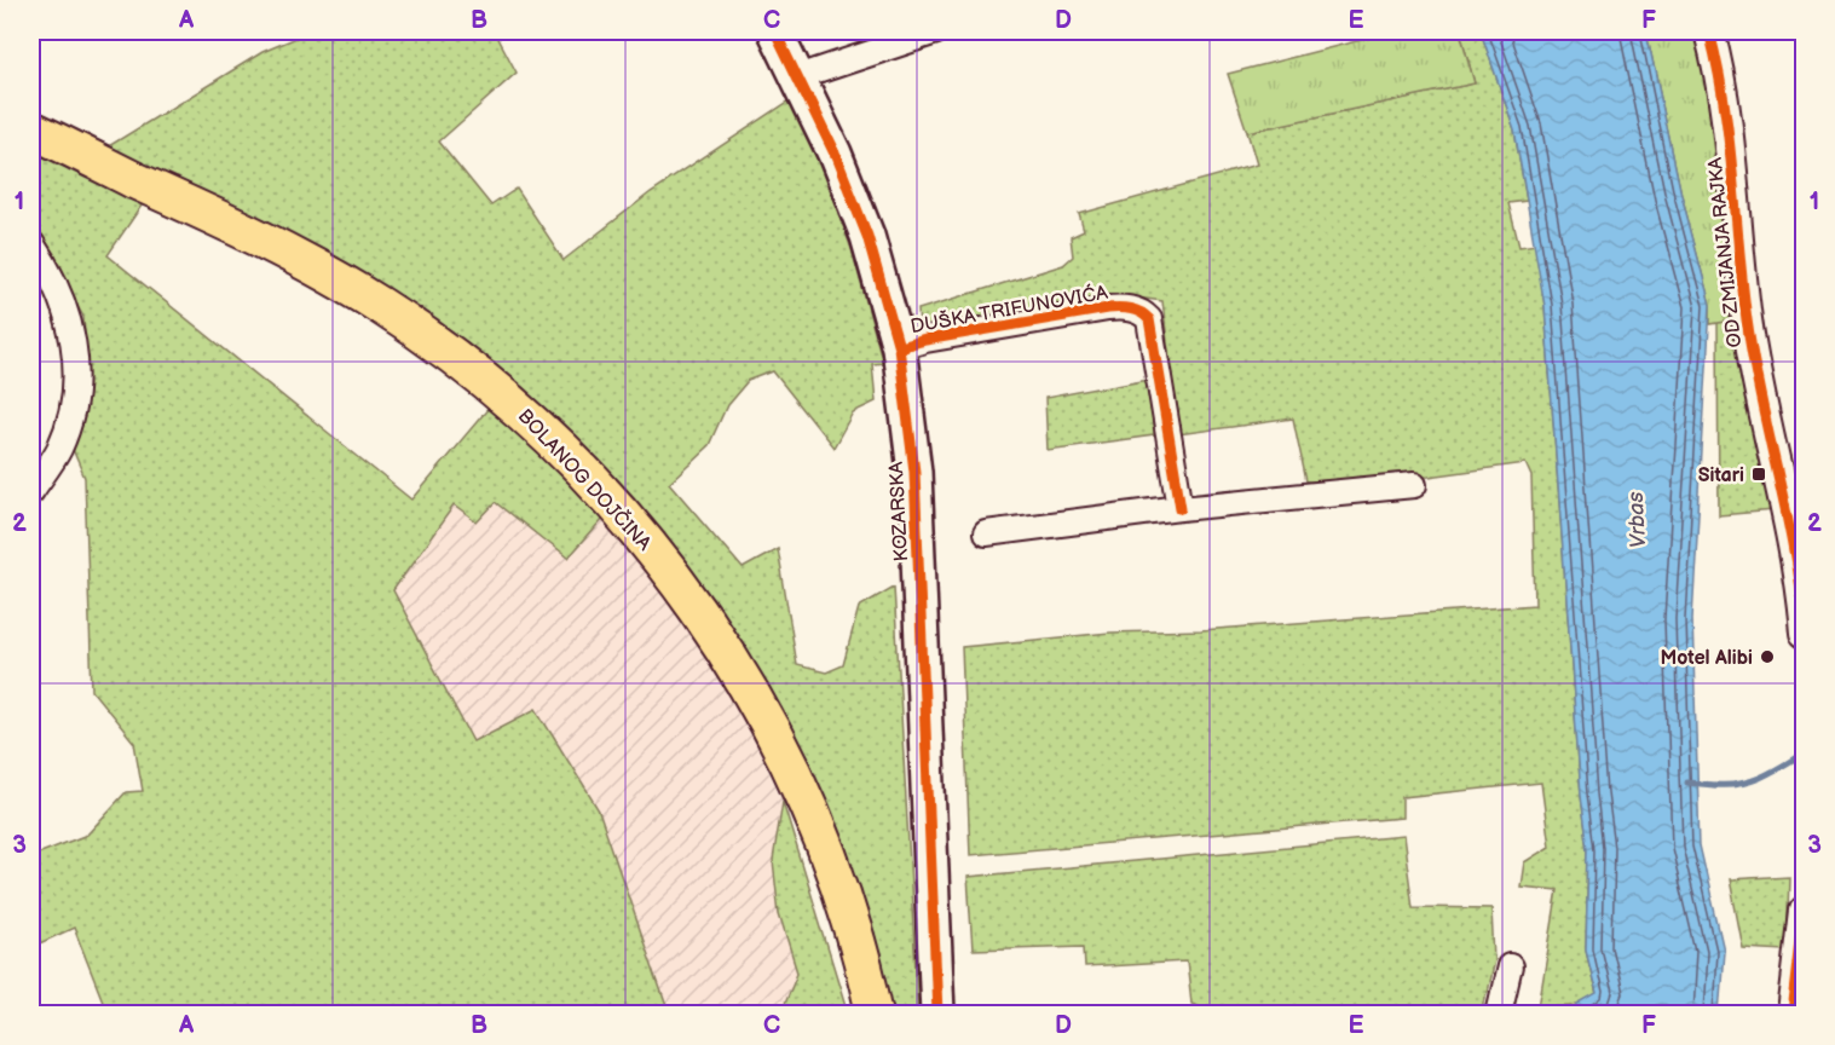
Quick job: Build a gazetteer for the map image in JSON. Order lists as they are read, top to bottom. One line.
{"streets":{"main road":["BOLANOG DOJČINA","KOZARSKA"],"street":["OD ZMIJANJA RAJKA","DUŠKA TRIFUNOVIĆA"]},"crossings":[["DUŠKA TRIFUNOVIĆA","KOZARSKA"]],"water":["Vrbas"],"places":{"transit":["Sitari"],"other":["Motel Alibi"]},"grid":{"columns":["A","B","C","D","E","F"],"rows":["1","2","3"]}}
